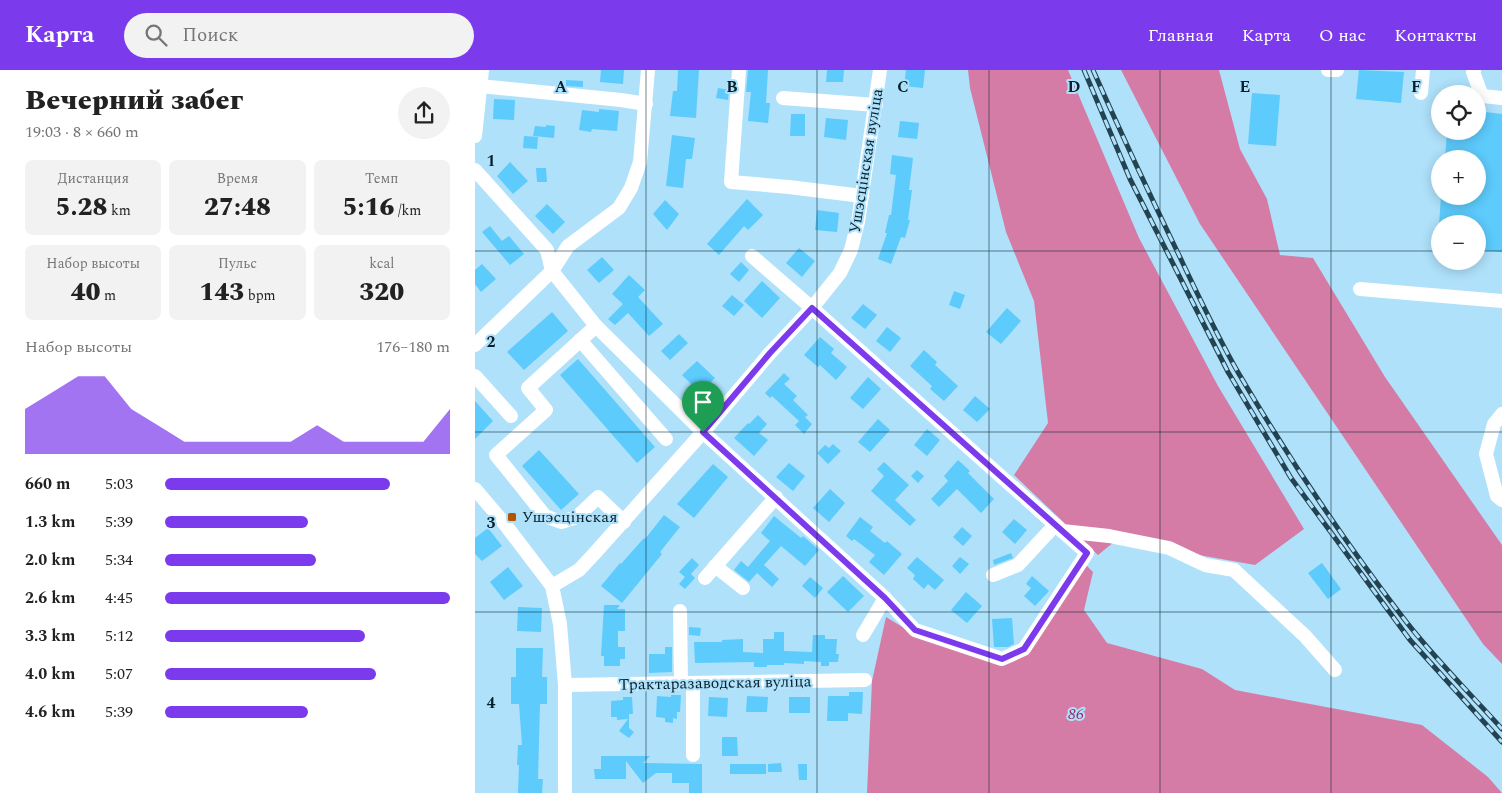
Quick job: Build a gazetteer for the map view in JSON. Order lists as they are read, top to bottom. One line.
{"streets":{"street":["Ушэсцінская вуліца","Трактаразаводская вуліца"]},"parks":["86"],"places":{"transit":["Ушэсцінская"]},"page":{"header":"Карта","search":"Поиск","nav":["Главная","Карта","О нас","Контакты"],"heading":["Вечерний забег","19:03 · 8 × 660 m"],"map_buttons":["+","−"],"stats":[["Дистанция","5.28 km"],["Время","27:48"],["Темп","5:16 /km"],["Набор высоты","40 m"],["Пульс","143 bpm"],["kcal","320"]],"chart":["Набор высоты","176–180 m"],"list":[{"name":"660 m","note":"5:03"},{"name":"1.3 km","note":"5:39"},{"name":"2.0 km","note":"5:34"},{"name":"2.6 km","note":"4:45"},{"name":"3.3 km","note":"5:12"},{"name":"4.0 km","note":"5:07"},{"name":"4.6 km","note":"5:39"}]},"grid":{"columns":["A","B","C","D","E","F"],"rows":["1","2","3","4"]}}
